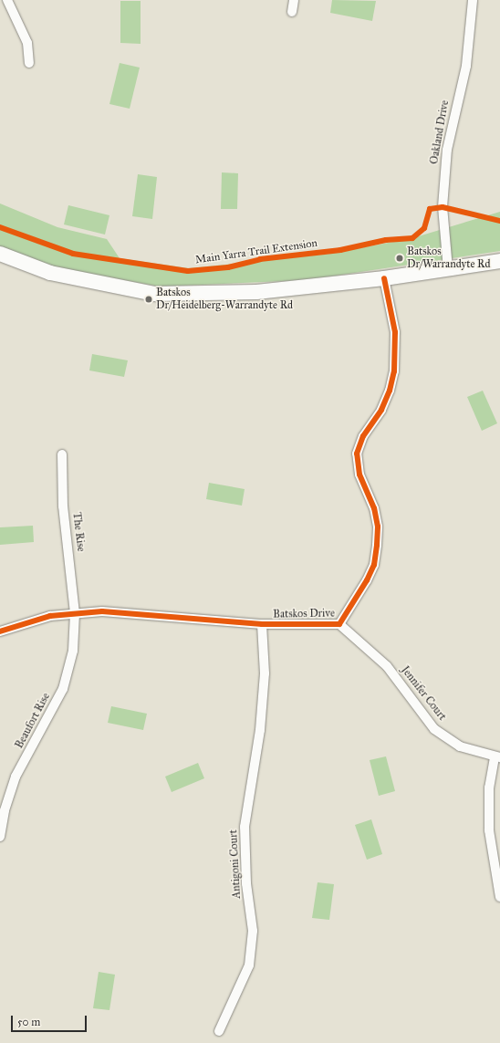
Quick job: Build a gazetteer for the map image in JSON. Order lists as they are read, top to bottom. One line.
{"streets":{"street":["Oakland Drive","The Rise","Batskos Drive","Jennifer Court","Beaufort Rise","Antigoni Court"],"cycle path":["Main Yarra Trail Extension"]},"crossings":[["The Rise","Batskos Drive"],["The Rise","Beaufort Rise"],["Batskos Drive","Jennifer Court"],["Batskos Drive","Beaufort Rise"],["Batskos Drive","Antigoni Court"]],"places":["Batskos Dr/Warrandyte Rd","Batskos Dr/Heidelberg-Warrandyte Rd"],"scale_bar":"50 m"}
